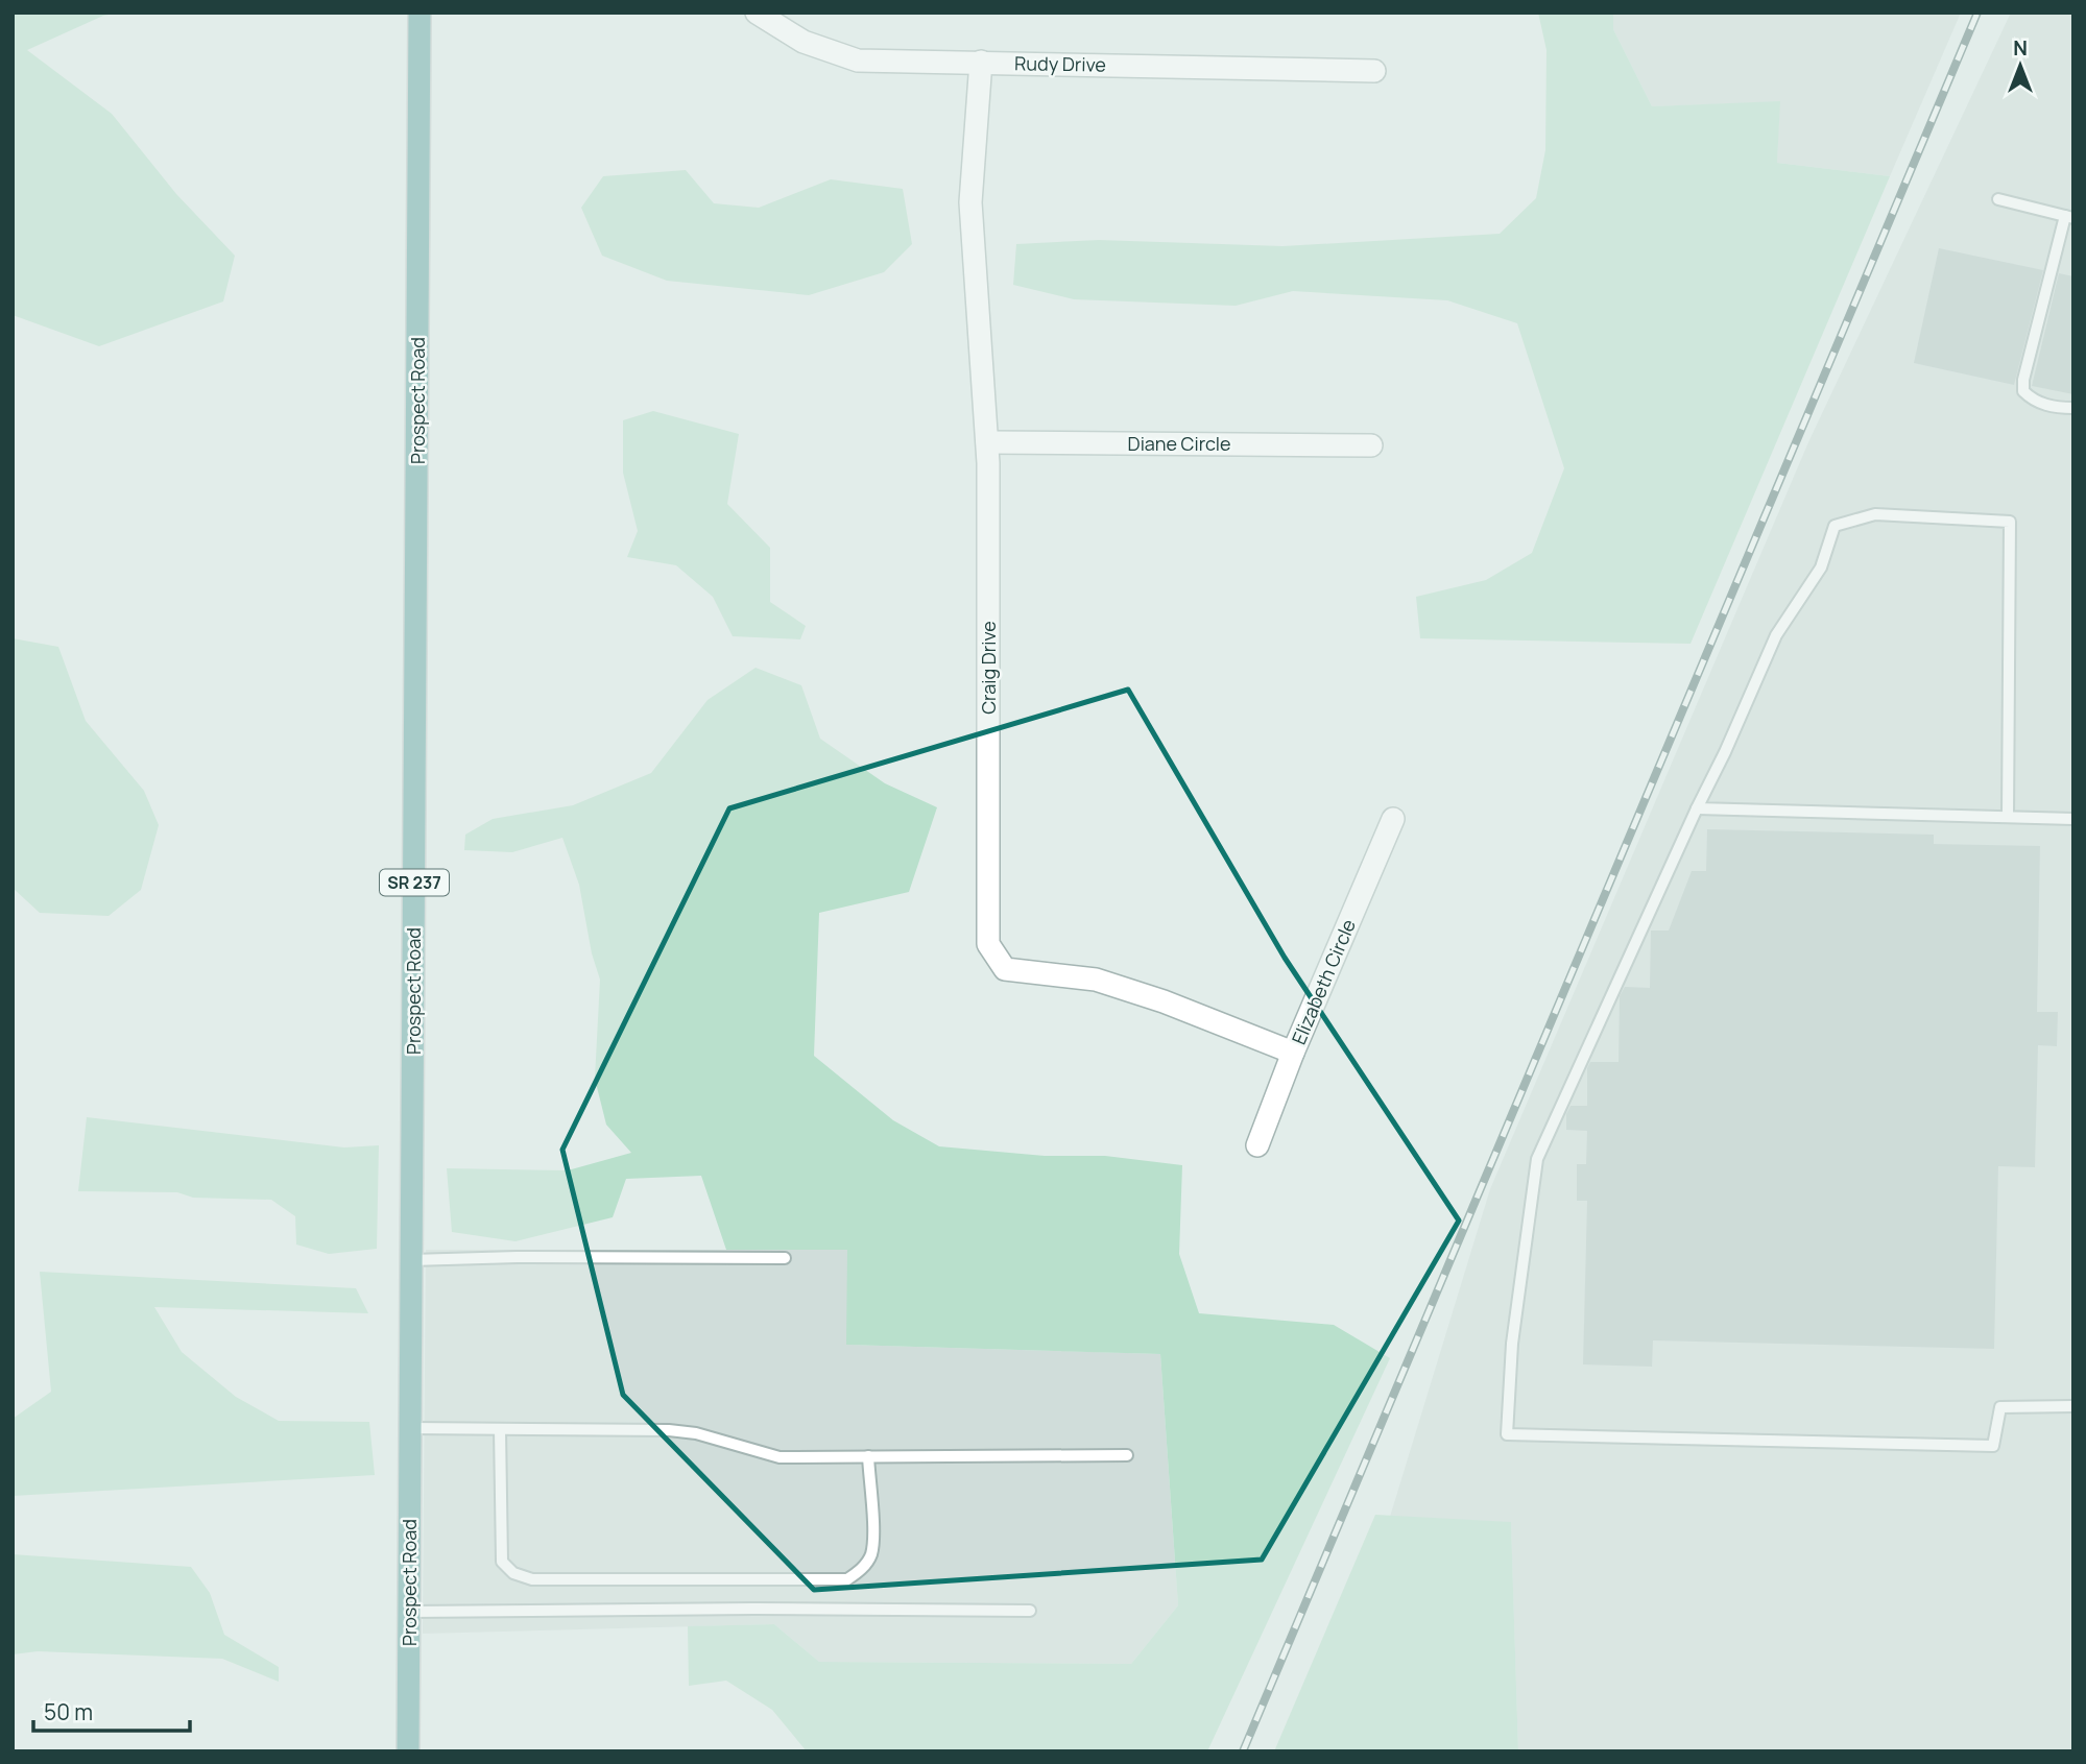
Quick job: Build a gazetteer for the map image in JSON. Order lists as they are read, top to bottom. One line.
{"streets":{"main road":["Prospect Road","SR 237"],"street":["Rudy Drive","Diane Circle","Craig Drive","Elizabeth Circle"]},"crossings":[["Rudy Drive","Craig Drive"],["Diane Circle","Craig Drive"],["Craig Drive","Elizabeth Circle"]],"scale_bar":"50 m","north":"top"}
